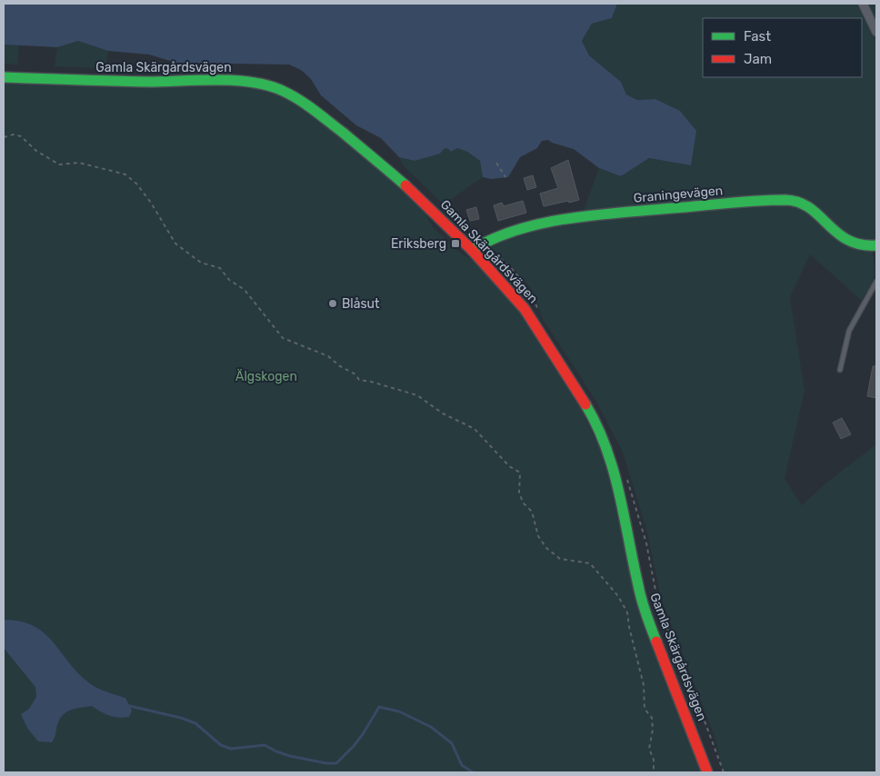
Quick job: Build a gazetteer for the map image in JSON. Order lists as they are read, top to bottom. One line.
{"streets":{"main road":["Gamla Skärgårdsvägen","Graningevägen"]},"crossings":[["Gamla Skärgårdsvägen","Graningevägen"]],"parks":["Älgskogen"],"places":{"transit":["Eriksberg"],"other":["Blåsut"]},"legend":["Fast","Jam"]}
